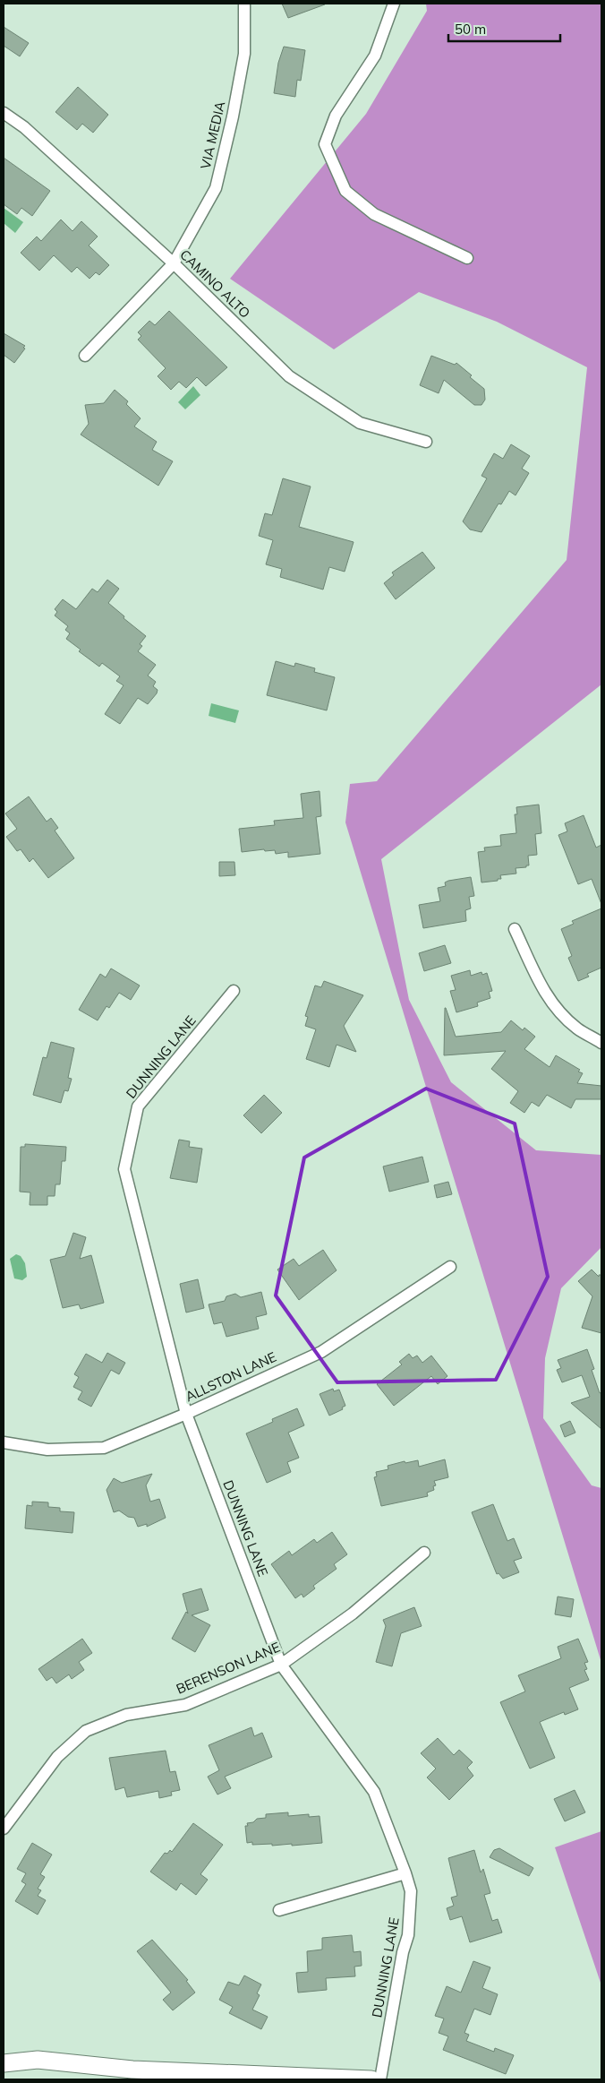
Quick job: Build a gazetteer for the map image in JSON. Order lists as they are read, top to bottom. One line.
{"streets":{"street":["VIA MEDIA","CAMINO ALTO","DUNNING LANE","ALLSTON LANE","BERENSON LANE"]},"crossings":[["VIA MEDIA","CAMINO ALTO"],["DUNNING LANE","ALLSTON LANE"],["DUNNING LANE","BERENSON LANE"]],"scale_bar":"50 m"}
